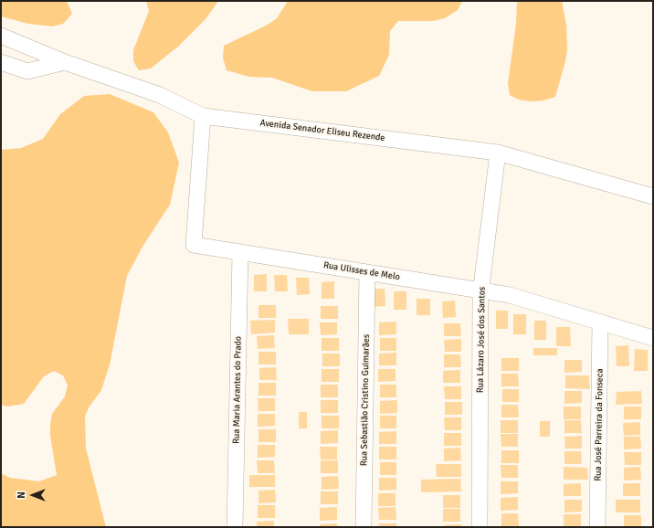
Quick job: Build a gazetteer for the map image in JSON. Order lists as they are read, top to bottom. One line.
{"streets":{"street":["Avenida Senador Eliseu Rezende","Rua Ulisses de Melo","Rua Lázaro José dos Santos","Rua Maria Arantes do Prado","Rua Sebastião Cristino Guimarães","Rua José Parreira da Fonseca"]},"crossings":[["Avenida Senador Eliseu Rezende","Rua Ulisses de Melo"],["Avenida Senador Eliseu Rezende","Rua Lázaro José dos Santos"],["Rua Ulisses de Melo","Rua Lázaro José dos Santos"],["Rua Ulisses de Melo","Rua Maria Arantes do Prado"],["Rua Ulisses de Melo","Rua Sebastião Cristino Guimarães"],["Rua Ulisses de Melo","Rua José Parreira da Fonseca"]],"north":"left"}
